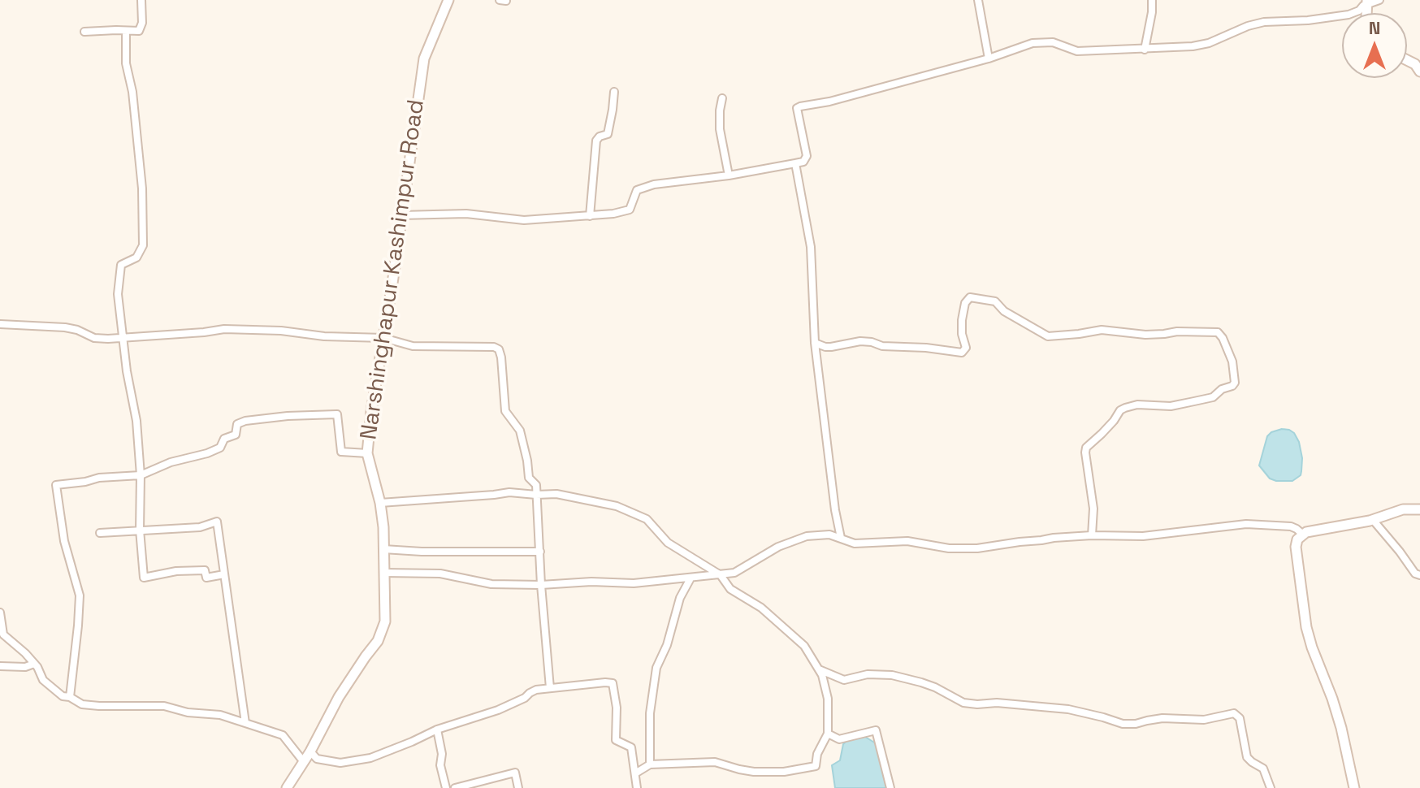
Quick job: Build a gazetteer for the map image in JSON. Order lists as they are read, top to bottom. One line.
{"streets":{"street":["Narshinghapur Kashimpur Road"]},"north":"top"}
